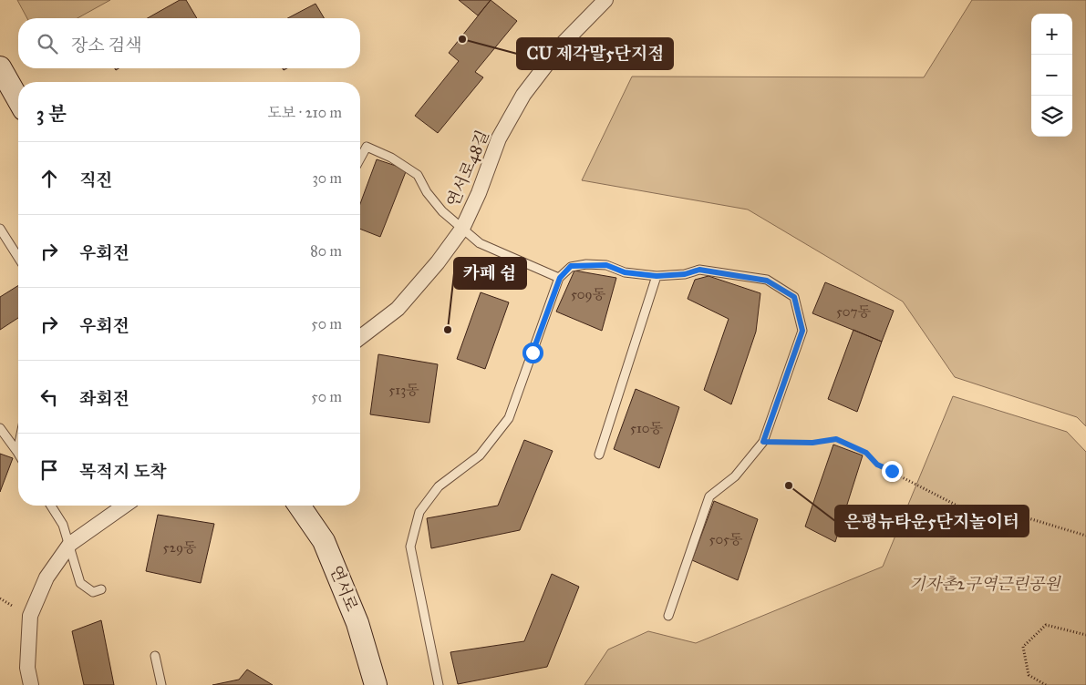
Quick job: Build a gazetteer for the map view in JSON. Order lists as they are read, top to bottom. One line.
{"streets":{"main road":["연서로"],"street":["연서로48길"]},"parks":["기자촌2구역근린공원"],"places":["CU 제각말5단지점","카페 쉼","은평뉴타운5단지놀이터"],"house_numbers":["509동","507동","513동","510동","505동","529동"],"page":{"map_buttons":["+","−"],"search":"장소 검색","heading":["3 분","도보 · 210 m"],"list":[["직진","30 m"],["우회전","80 m"],["우회전","50 m"],["좌회전","50 m"],"목적지 도착"]}}
